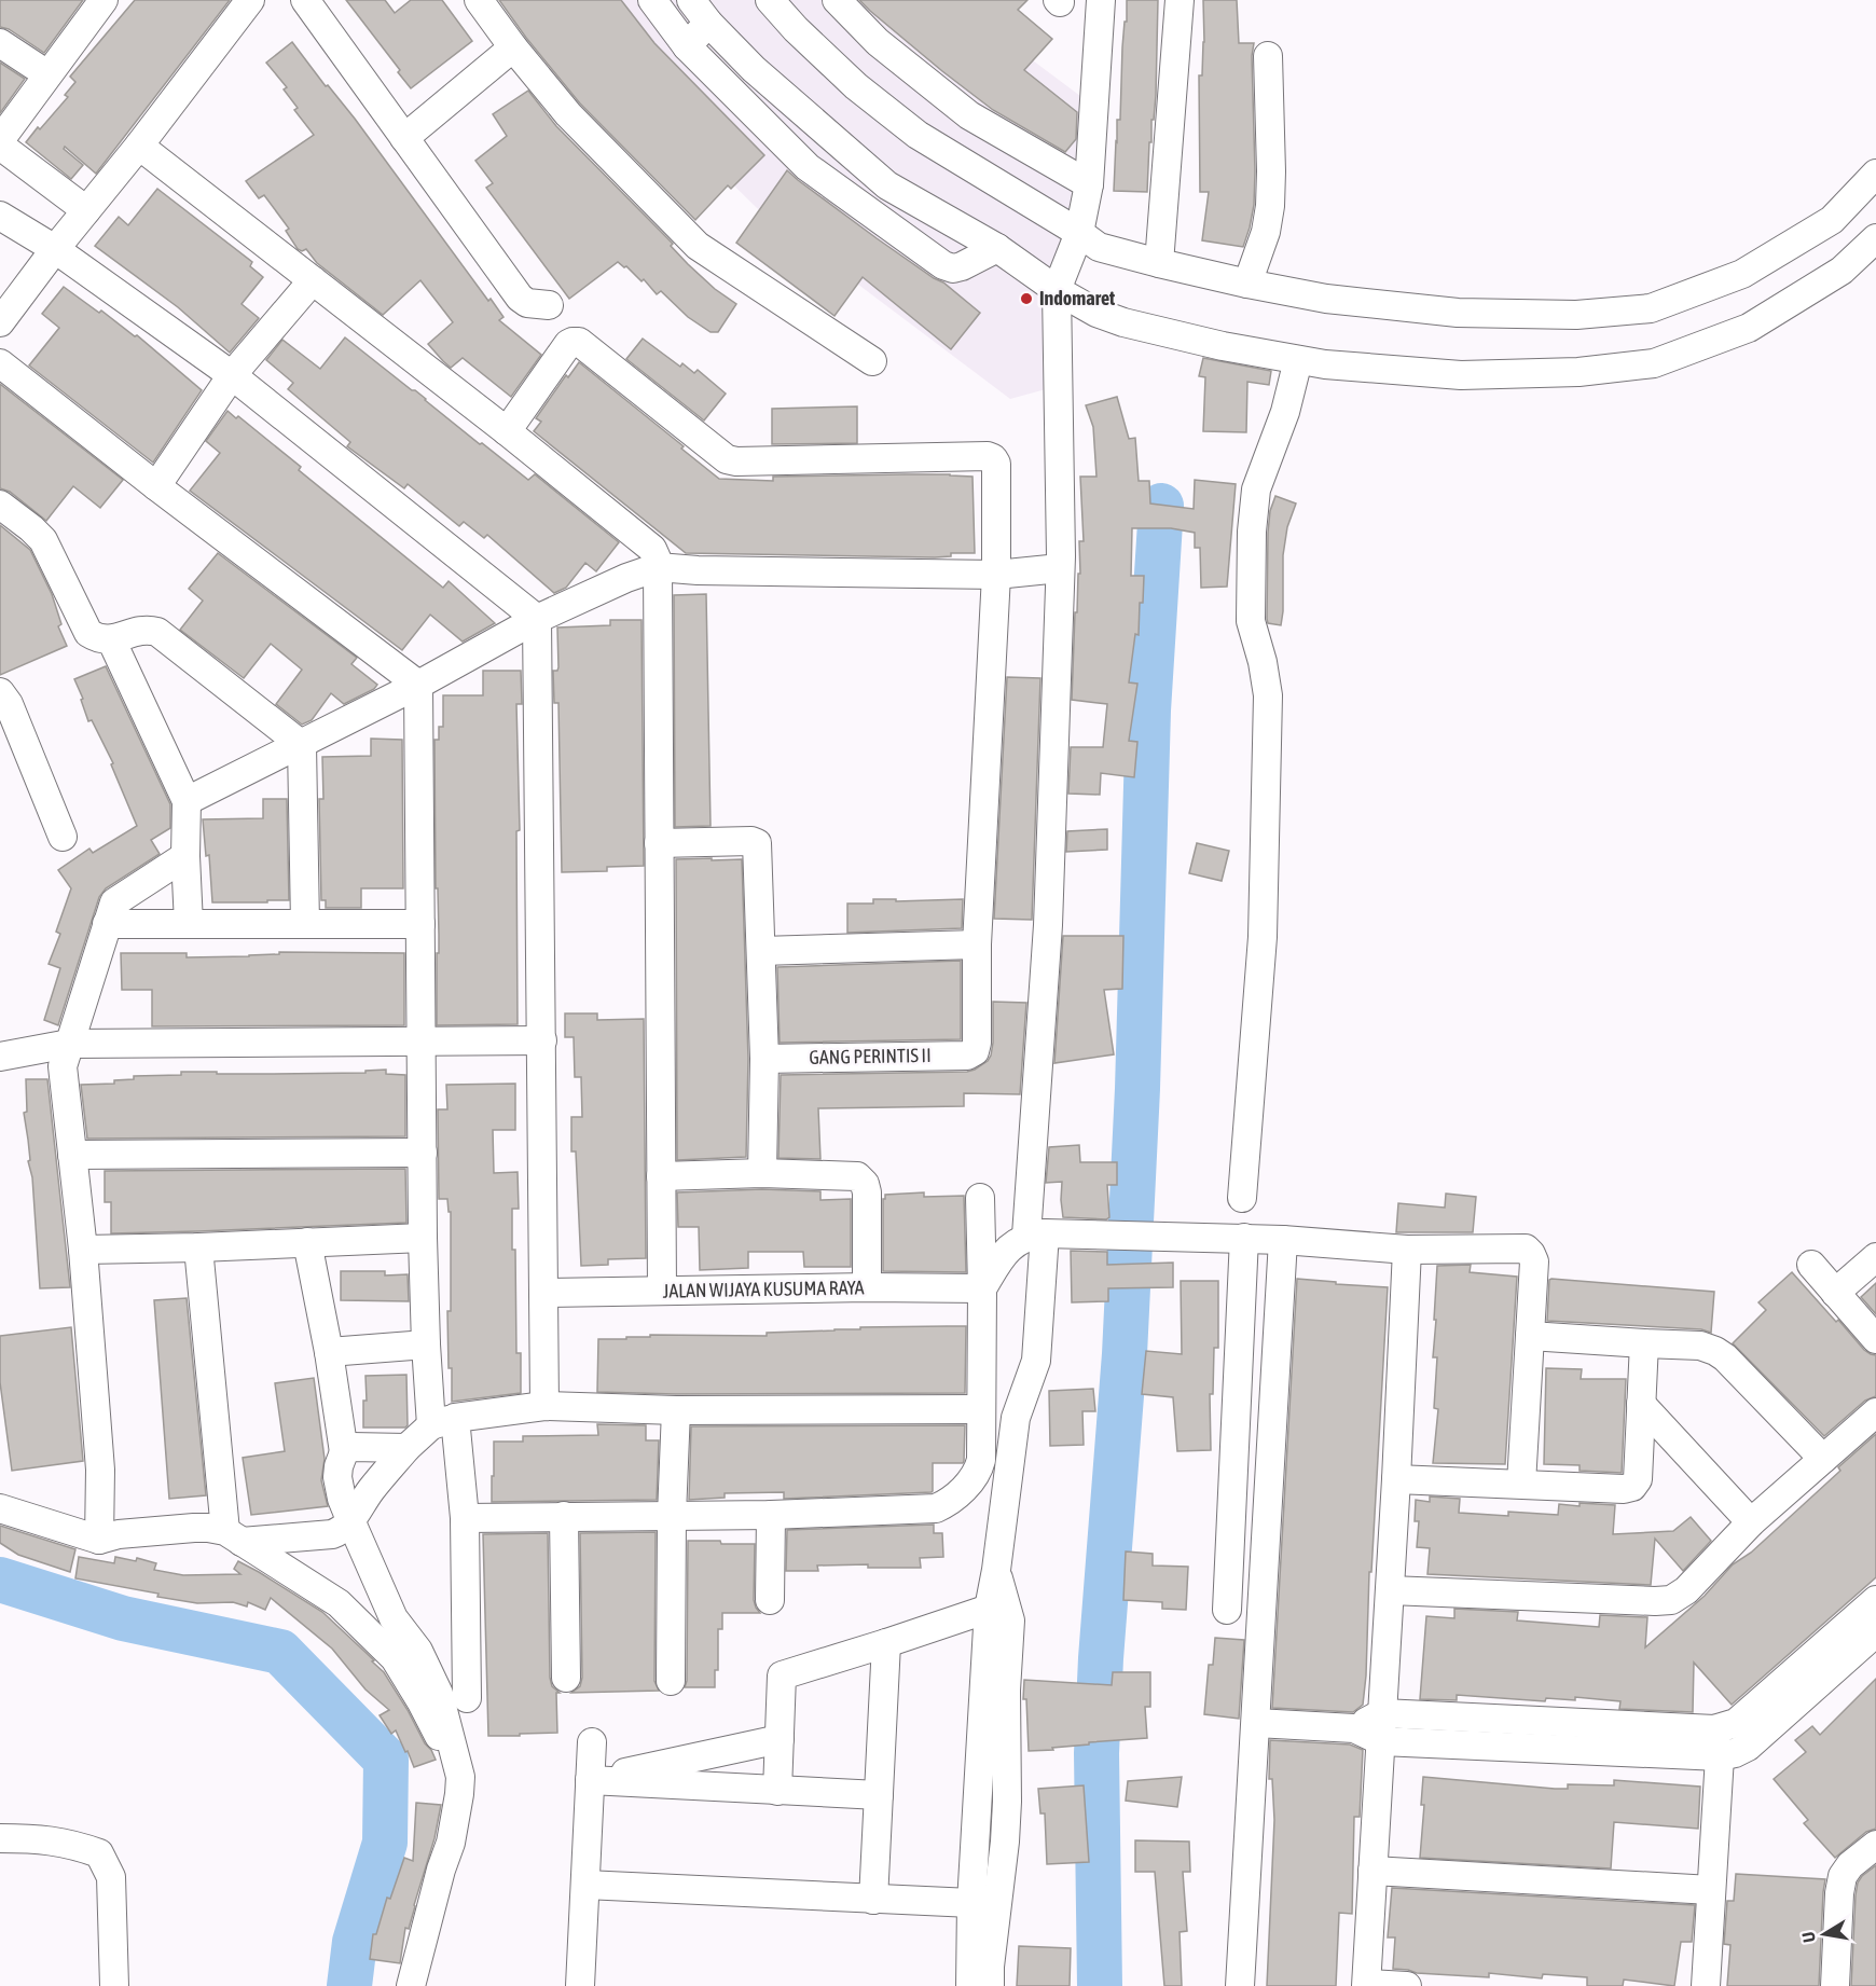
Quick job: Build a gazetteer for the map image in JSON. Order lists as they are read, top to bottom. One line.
{"streets":{"street":["GANG PERINTIS II","JALAN WIJAYA KUSUMA RAYA"]},"places":["Indomaret"],"north":"left"}
